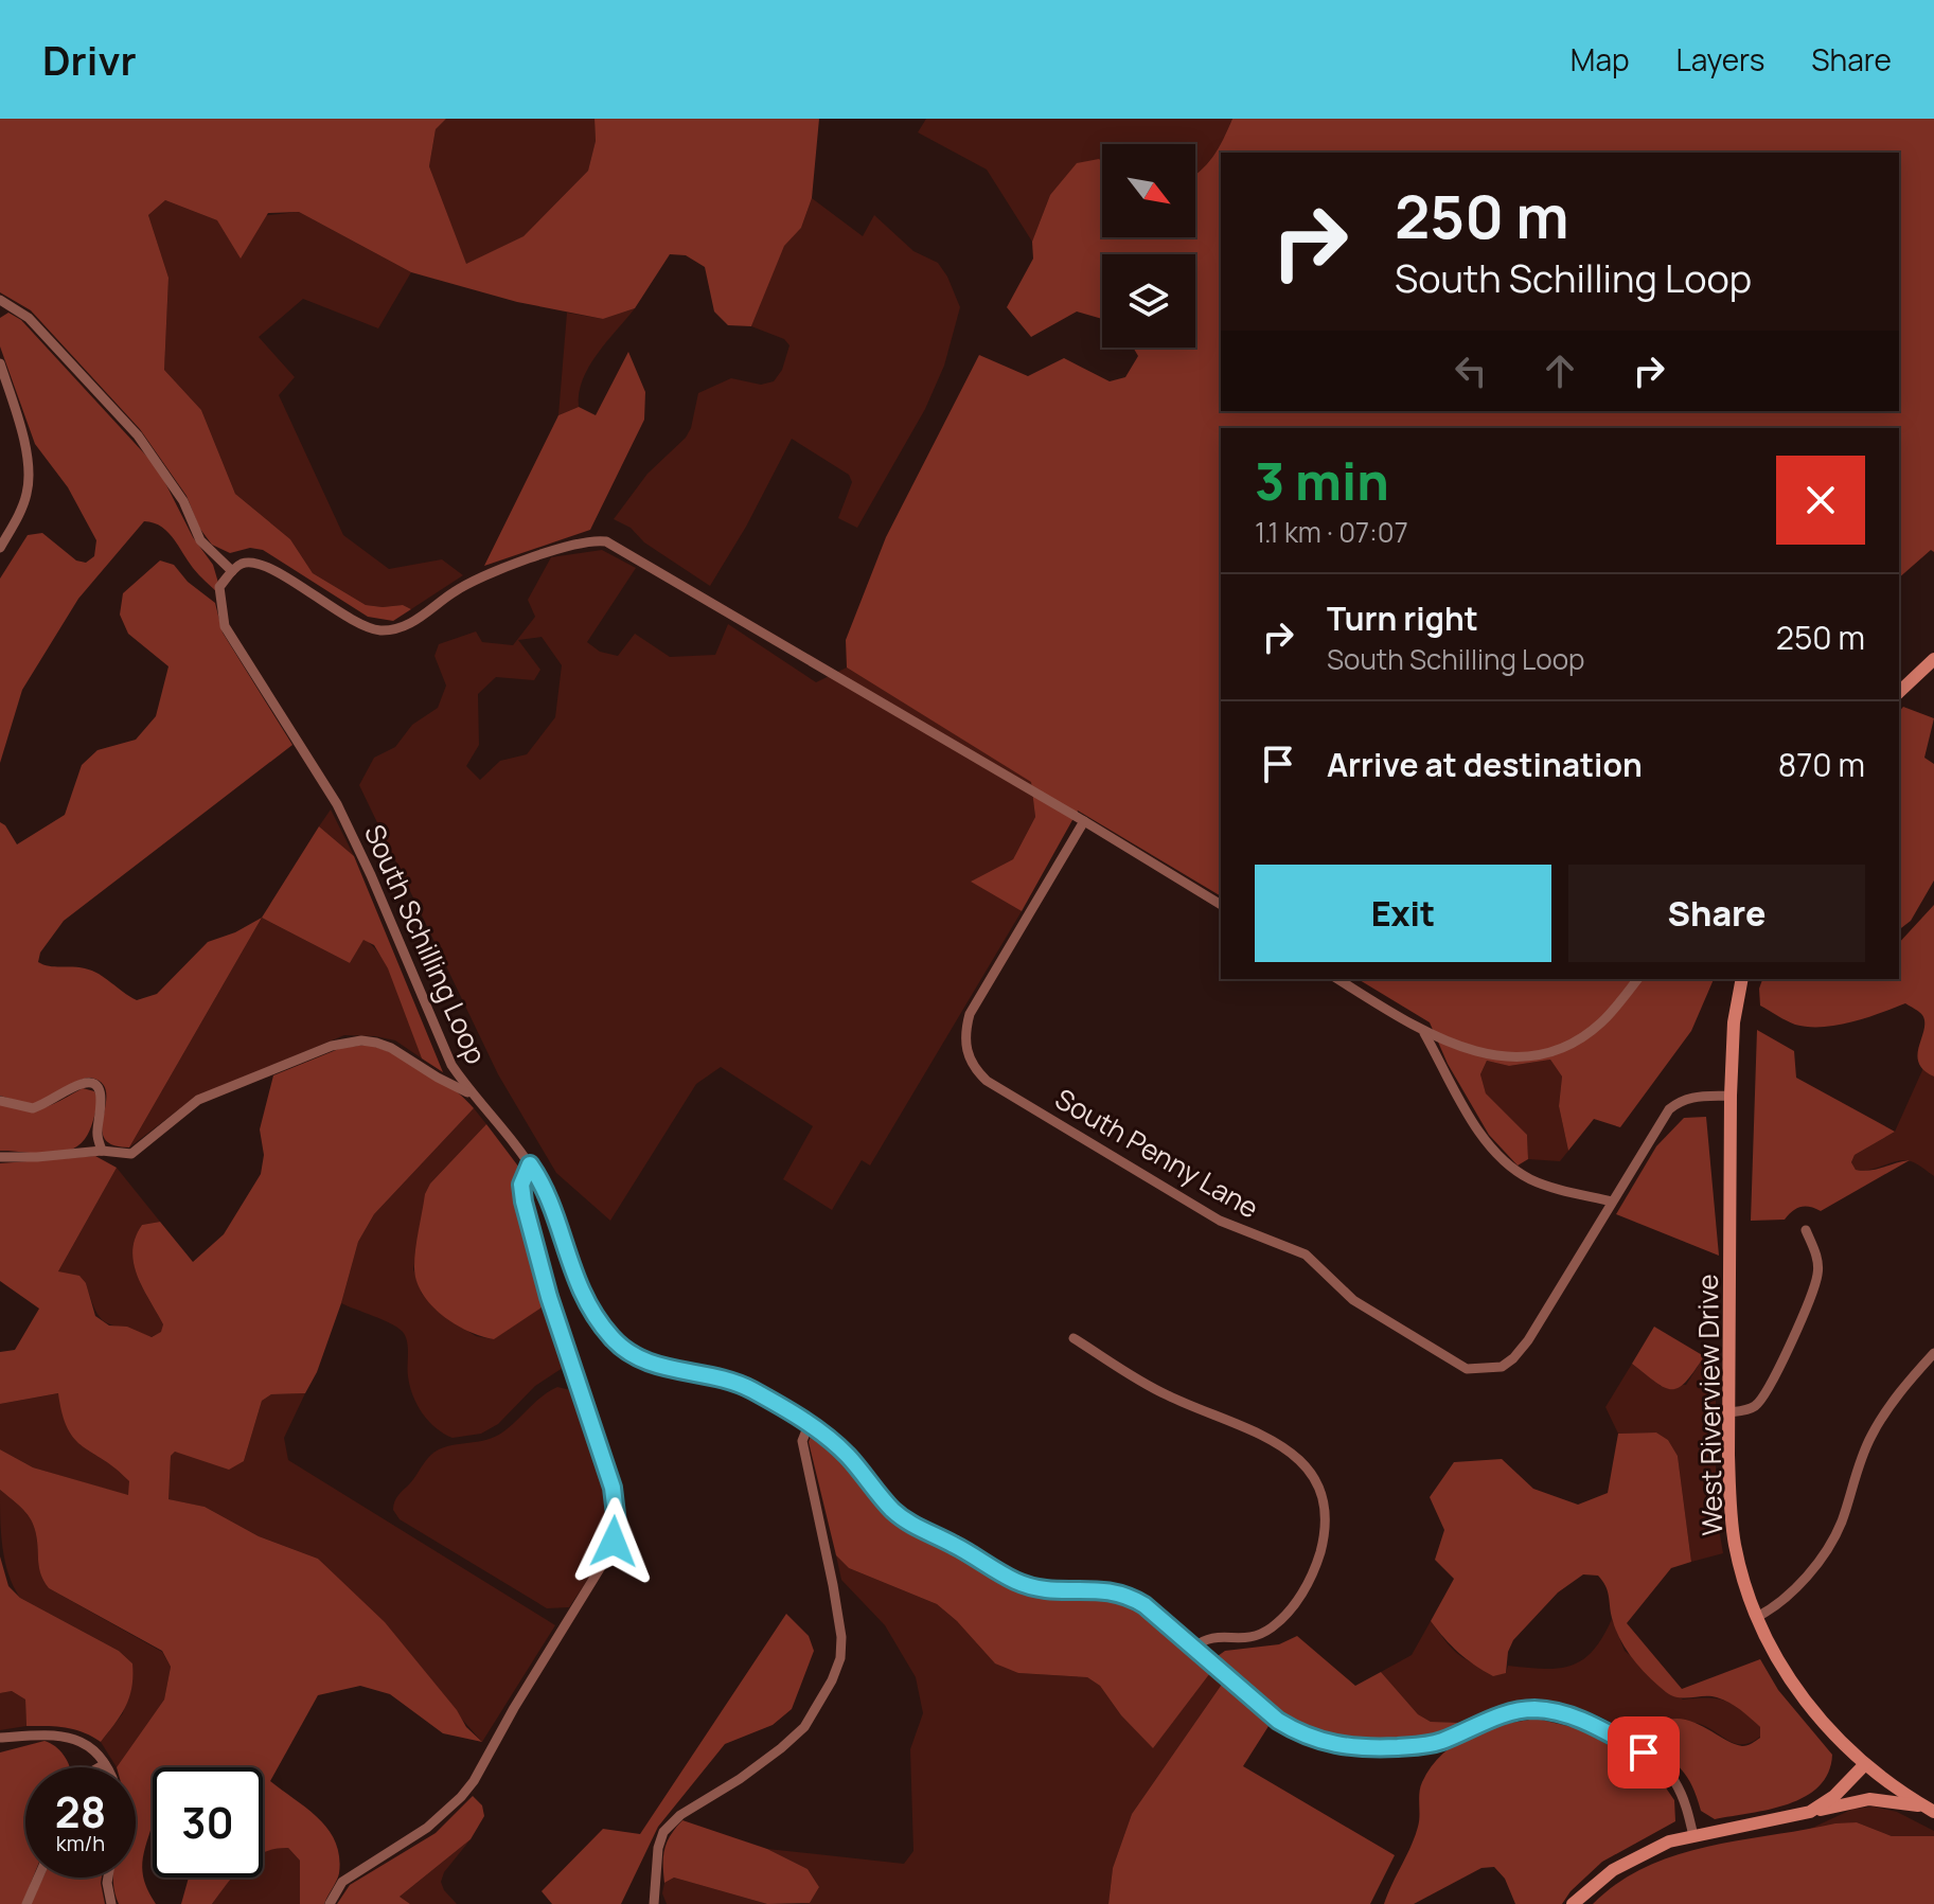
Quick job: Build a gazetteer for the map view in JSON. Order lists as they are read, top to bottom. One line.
{"streets":{"street":["South Schilling Loop","South Penny Lane","West Riverview Drive"]},"crossings":[["South Penny Lane","West Riverview Drive"]],"north":"bottom right","page":{"header":"Drivr","nav":["Map","Layers","Share"],"turn":["250 m","South Schilling Loop"],"heading":["3 min","1.1 km · 07:07"],"list":[{"name":"Turn right","note":"South Schilling Loop","value":"250 m"},{"name":"Arrive at destination","value":"870 m"}],"buttons":["Exit","Share"],"speed":"28 km/h","limit":"30"}}
